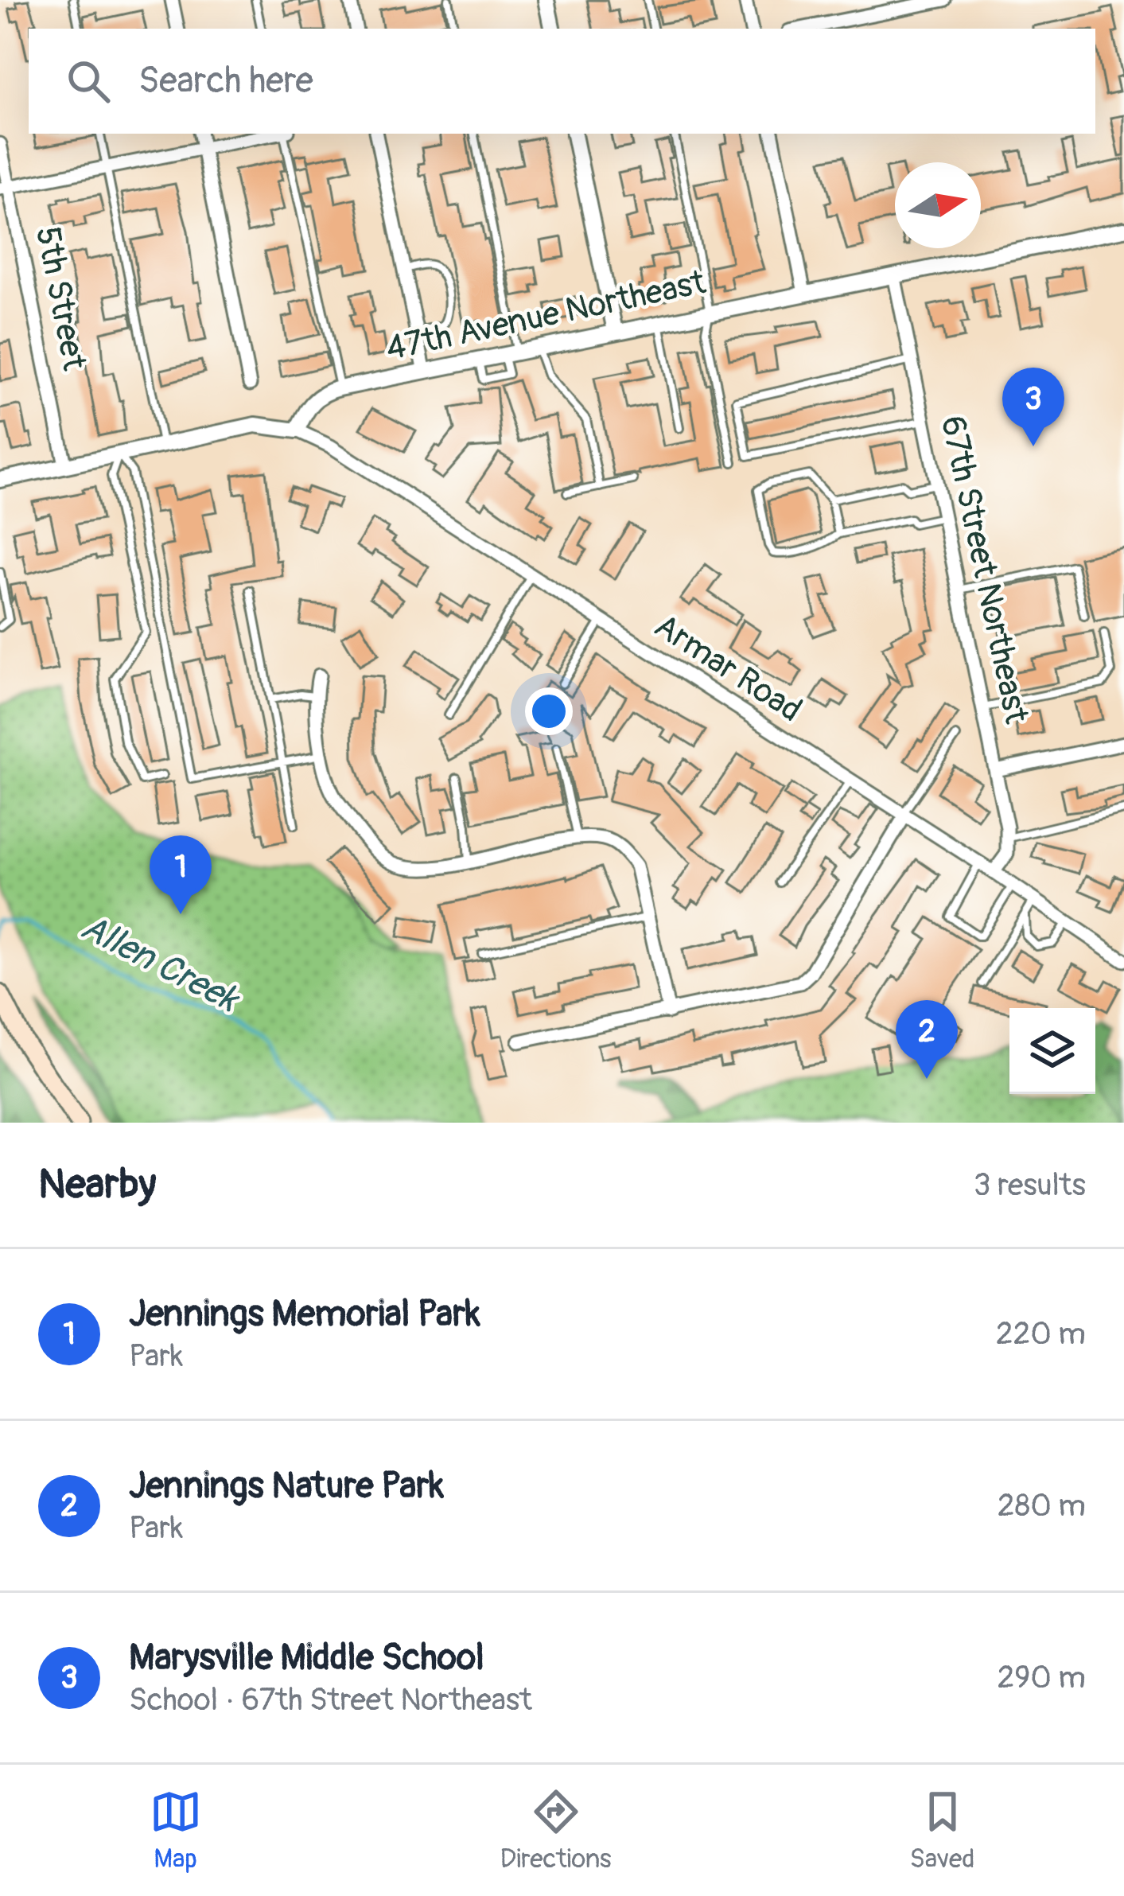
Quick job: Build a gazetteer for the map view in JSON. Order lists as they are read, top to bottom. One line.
{"streets":{"street":["5th Street","47th Avenue Northeast","67th Street Northeast","Armar Road"]},"crossings":[["47th Avenue Northeast","67th Street Northeast"],["47th Avenue Northeast","Armar Road"]],"water":["Allen Creek"],"north":"right","page":{"search":"Search here","pins":["3","1","2"],"heading":["Nearby","3 results"],"list":[{"mark":"1","name":"Jennings Memorial Park","note":"Park","value":"220 m"},{"mark":"2","name":"Jennings Nature Park","note":"Park","value":"280 m"},{"mark":"3","name":"Marysville Middle School","note":"School · 67th Street Northeast","value":"290 m"}],"nav":["Map","Directions","Saved"]}}
